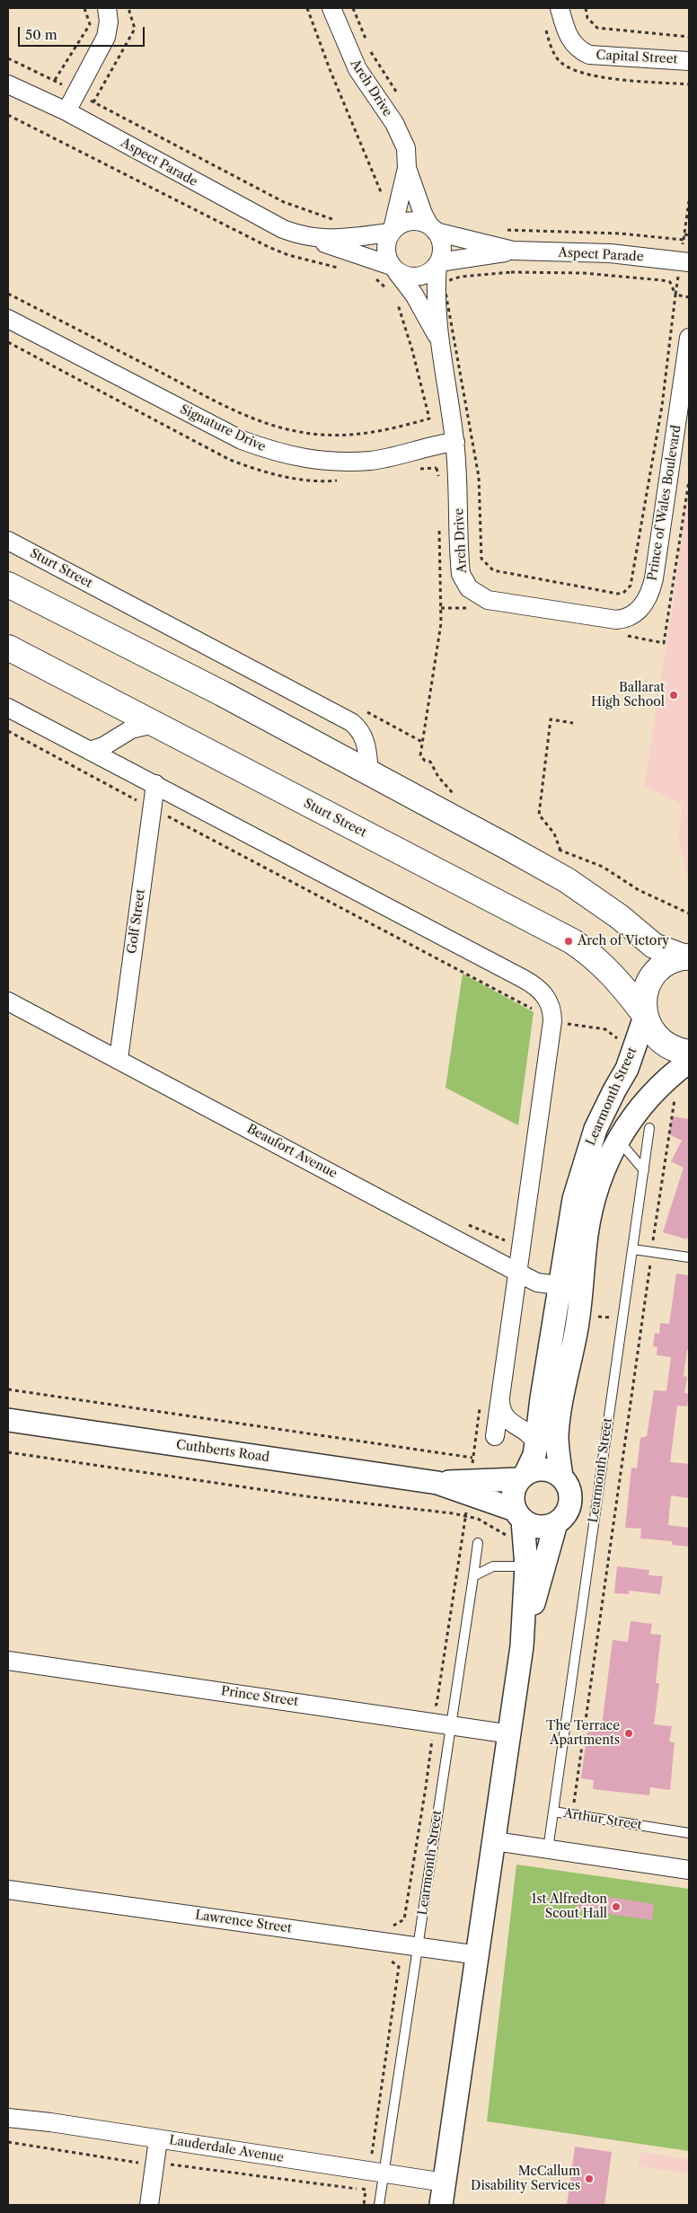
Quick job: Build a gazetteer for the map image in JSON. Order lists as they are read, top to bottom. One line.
{"streets":{"main road":["Sturt Street"],"street":["Capital Street","Arch Drive","Aspect Parade","Signature Drive","Prince of Wales Boulevard","Golf Street","Learmonth Street","Beaufort Avenue","Cuthberts Road","Prince Street","Lawrence Street","Lauderdale Avenue"],"lane":["Arthur Street"]},"crossings":[["Arch Drive","Aspect Parade"],["Arch Drive","Signature Drive"],["Arch Drive","Prince of Wales Boulevard"],["Sturt Street","Learmonth Street"],["Golf Street","Beaufort Avenue"],["Learmonth Street","Beaufort Avenue"],["Learmonth Street","Cuthberts Road"],["Learmonth Street","Prince Street"],["Learmonth Street","Arthur Street"],["Learmonth Street","Lawrence Street"],["Learmonth Street","Lauderdale Avenue"]],"places":["Ballarat High School","Arch of Victory","The Terrace Apartments","1st Alfredton Scout Hall","McCallum Disability Services"],"scale_bar":"50 m"}
